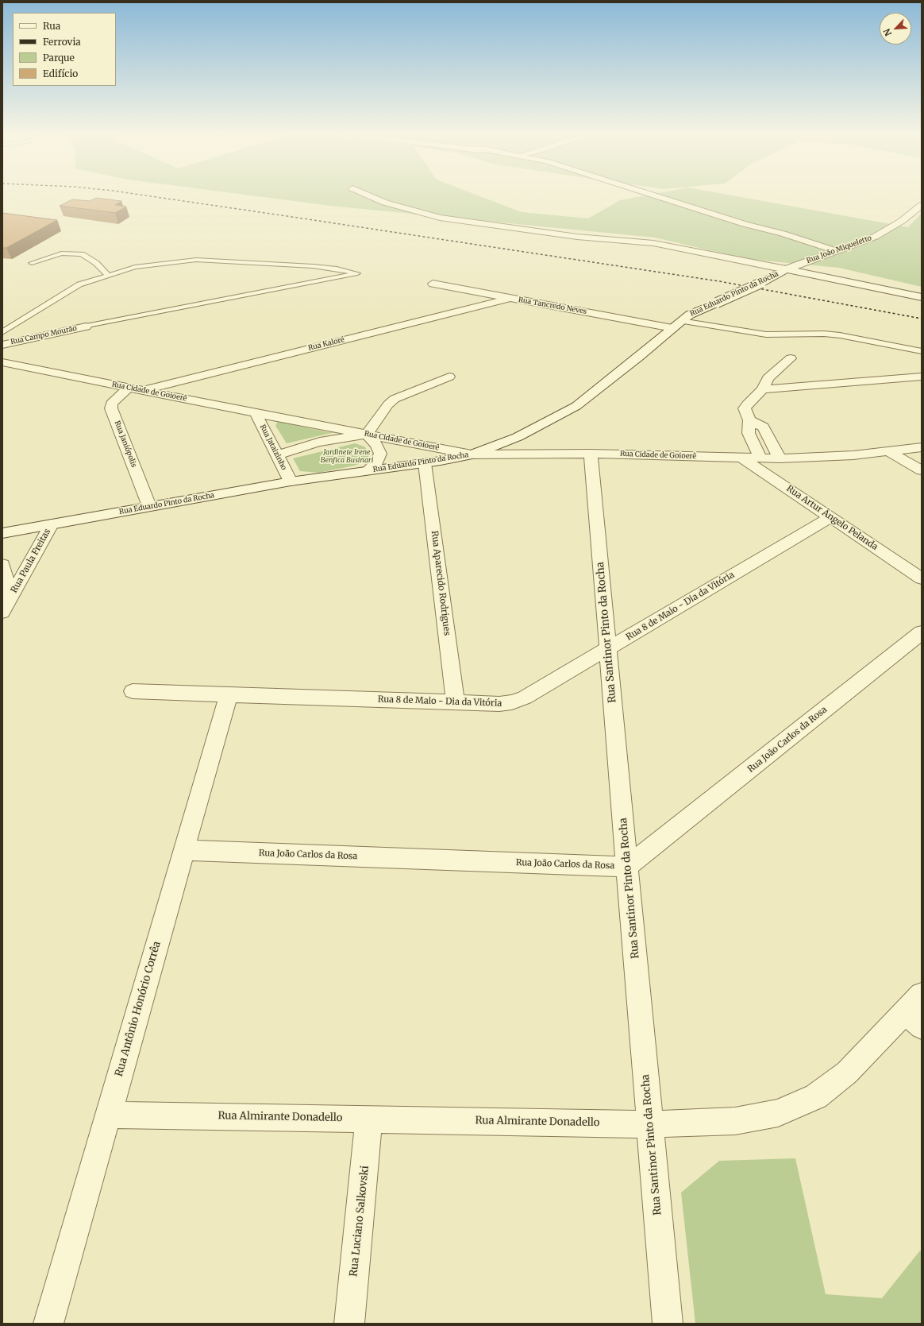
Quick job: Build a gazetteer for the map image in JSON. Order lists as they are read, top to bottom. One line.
{"streets":{"street":["Rua João Miqueletto","Rua Eduardo Pinto da Rocha","Rua Tancredo Neves","Rua Campo Mourão","Rua Kaloré","Rua Cidade de Goioerê","Rua Janiópolis","Rua Jataizinho","Rua Artur Ângelo Pelanda","Rua Paula Freitas","Rua Aparecido Rodrigues","Rua 8 de Maio - Dia da Vitória","Rua Santinor Pinto da Rocha","Rua João Carlos da Rosa","Rua Antônio Honório Corrêa","Rua Almirante Donadello","Rua Luciano Salkovski"]},"crossings":[["Rua João Miqueletto","Rua Eduardo Pinto da Rocha"],["Rua Eduardo Pinto da Rocha","Rua Tancredo Neves"],["Rua Eduardo Pinto da Rocha","Rua Cidade de Goioerê"],["Rua Eduardo Pinto da Rocha","Rua Janiópolis"],["Rua Eduardo Pinto da Rocha","Rua Jataizinho"],["Rua Eduardo Pinto da Rocha","Rua Paula Freitas"],["Rua Eduardo Pinto da Rocha","Rua Aparecido Rodrigues"],["Rua Tancredo Neves","Rua Kaloré"],["Rua Kaloré","Rua Cidade de Goioerê"],["Rua Cidade de Goioerê","Rua Janiópolis"],["Rua Cidade de Goioerê","Rua Jataizinho"],["Rua Cidade de Goioerê","Rua Artur Ângelo Pelanda"],["Rua Cidade de Goioerê","Rua Santinor Pinto da Rocha"],["Rua Artur Ângelo Pelanda","Rua 8 de Maio - Dia da Vitória"],["Rua Aparecido Rodrigues","Rua 8 de Maio - Dia da Vitória"],["Rua 8 de Maio - Dia da Vitória","Rua Santinor Pinto da Rocha"],["Rua 8 de Maio - Dia da Vitória","Rua Antônio Honório Corrêa"],["Rua Santinor Pinto da Rocha","Rua João Carlos da Rosa"],["Rua Santinor Pinto da Rocha","Rua Almirante Donadello"],["Rua João Carlos da Rosa","Rua Antônio Honório Corrêa"],["Rua Antônio Honório Corrêa","Rua Almirante Donadello"],["Rua Almirante Donadello","Rua Luciano Salkovski"]],"parks":["Jardinete Irene Benfica Businari"],"legend":["Rua","Ferrovia","Parque","Edifício"],"north":"bottom left"}
